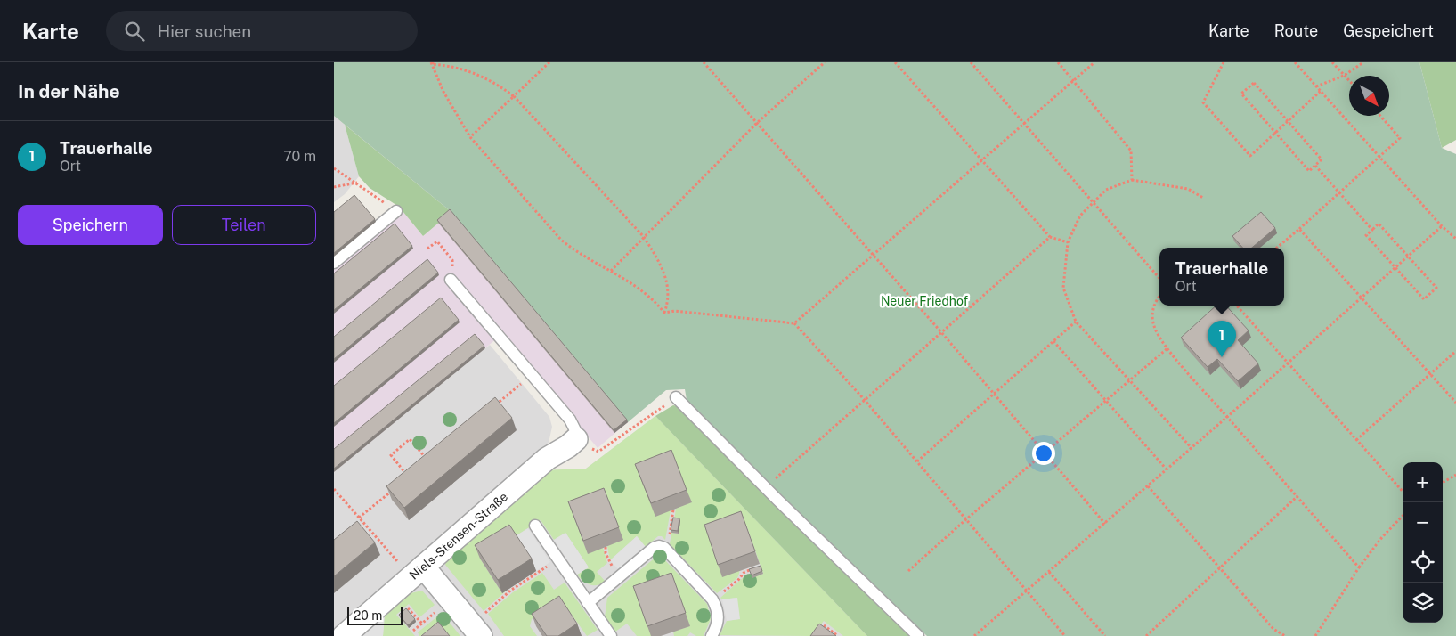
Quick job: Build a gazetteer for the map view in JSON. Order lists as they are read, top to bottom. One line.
{"streets":{"street":["Niels-Stensen-Straße"]},"parks":["Neuer Friedhof"],"scale_bar":"20 m","north":"bottom right","page":{"header":"Karte","search":"Hier suchen","nav":["Karte","Route","Gespeichert"],"heading":"In der Nähe","list":[{"mark":"1","name":"Trauerhalle","note":"Ort","value":"70 m"}],"buttons":["Speichern","Teilen"],"popup":["Trauerhalle","Ort"],"pins":"1","map_buttons":["+","−"],"scale":"20 m"}}
